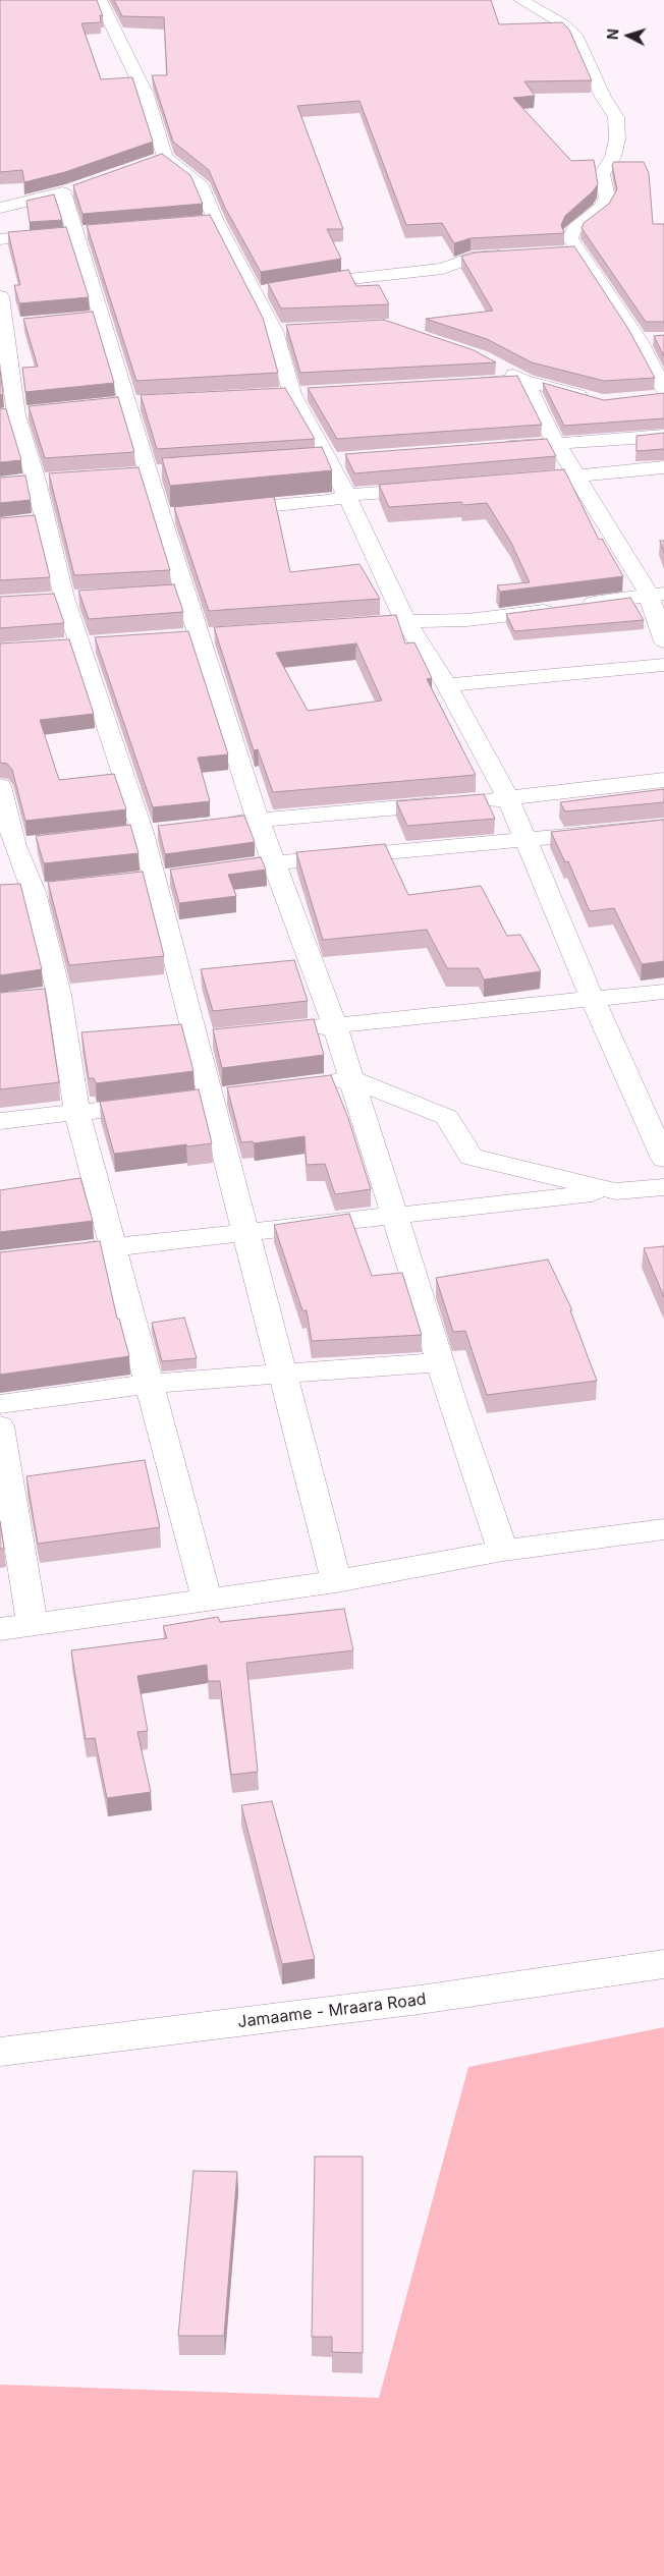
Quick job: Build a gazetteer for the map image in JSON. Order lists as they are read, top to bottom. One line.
{"streets":{"street":["Jamaame - Mraara Road"]},"north":"left"}
